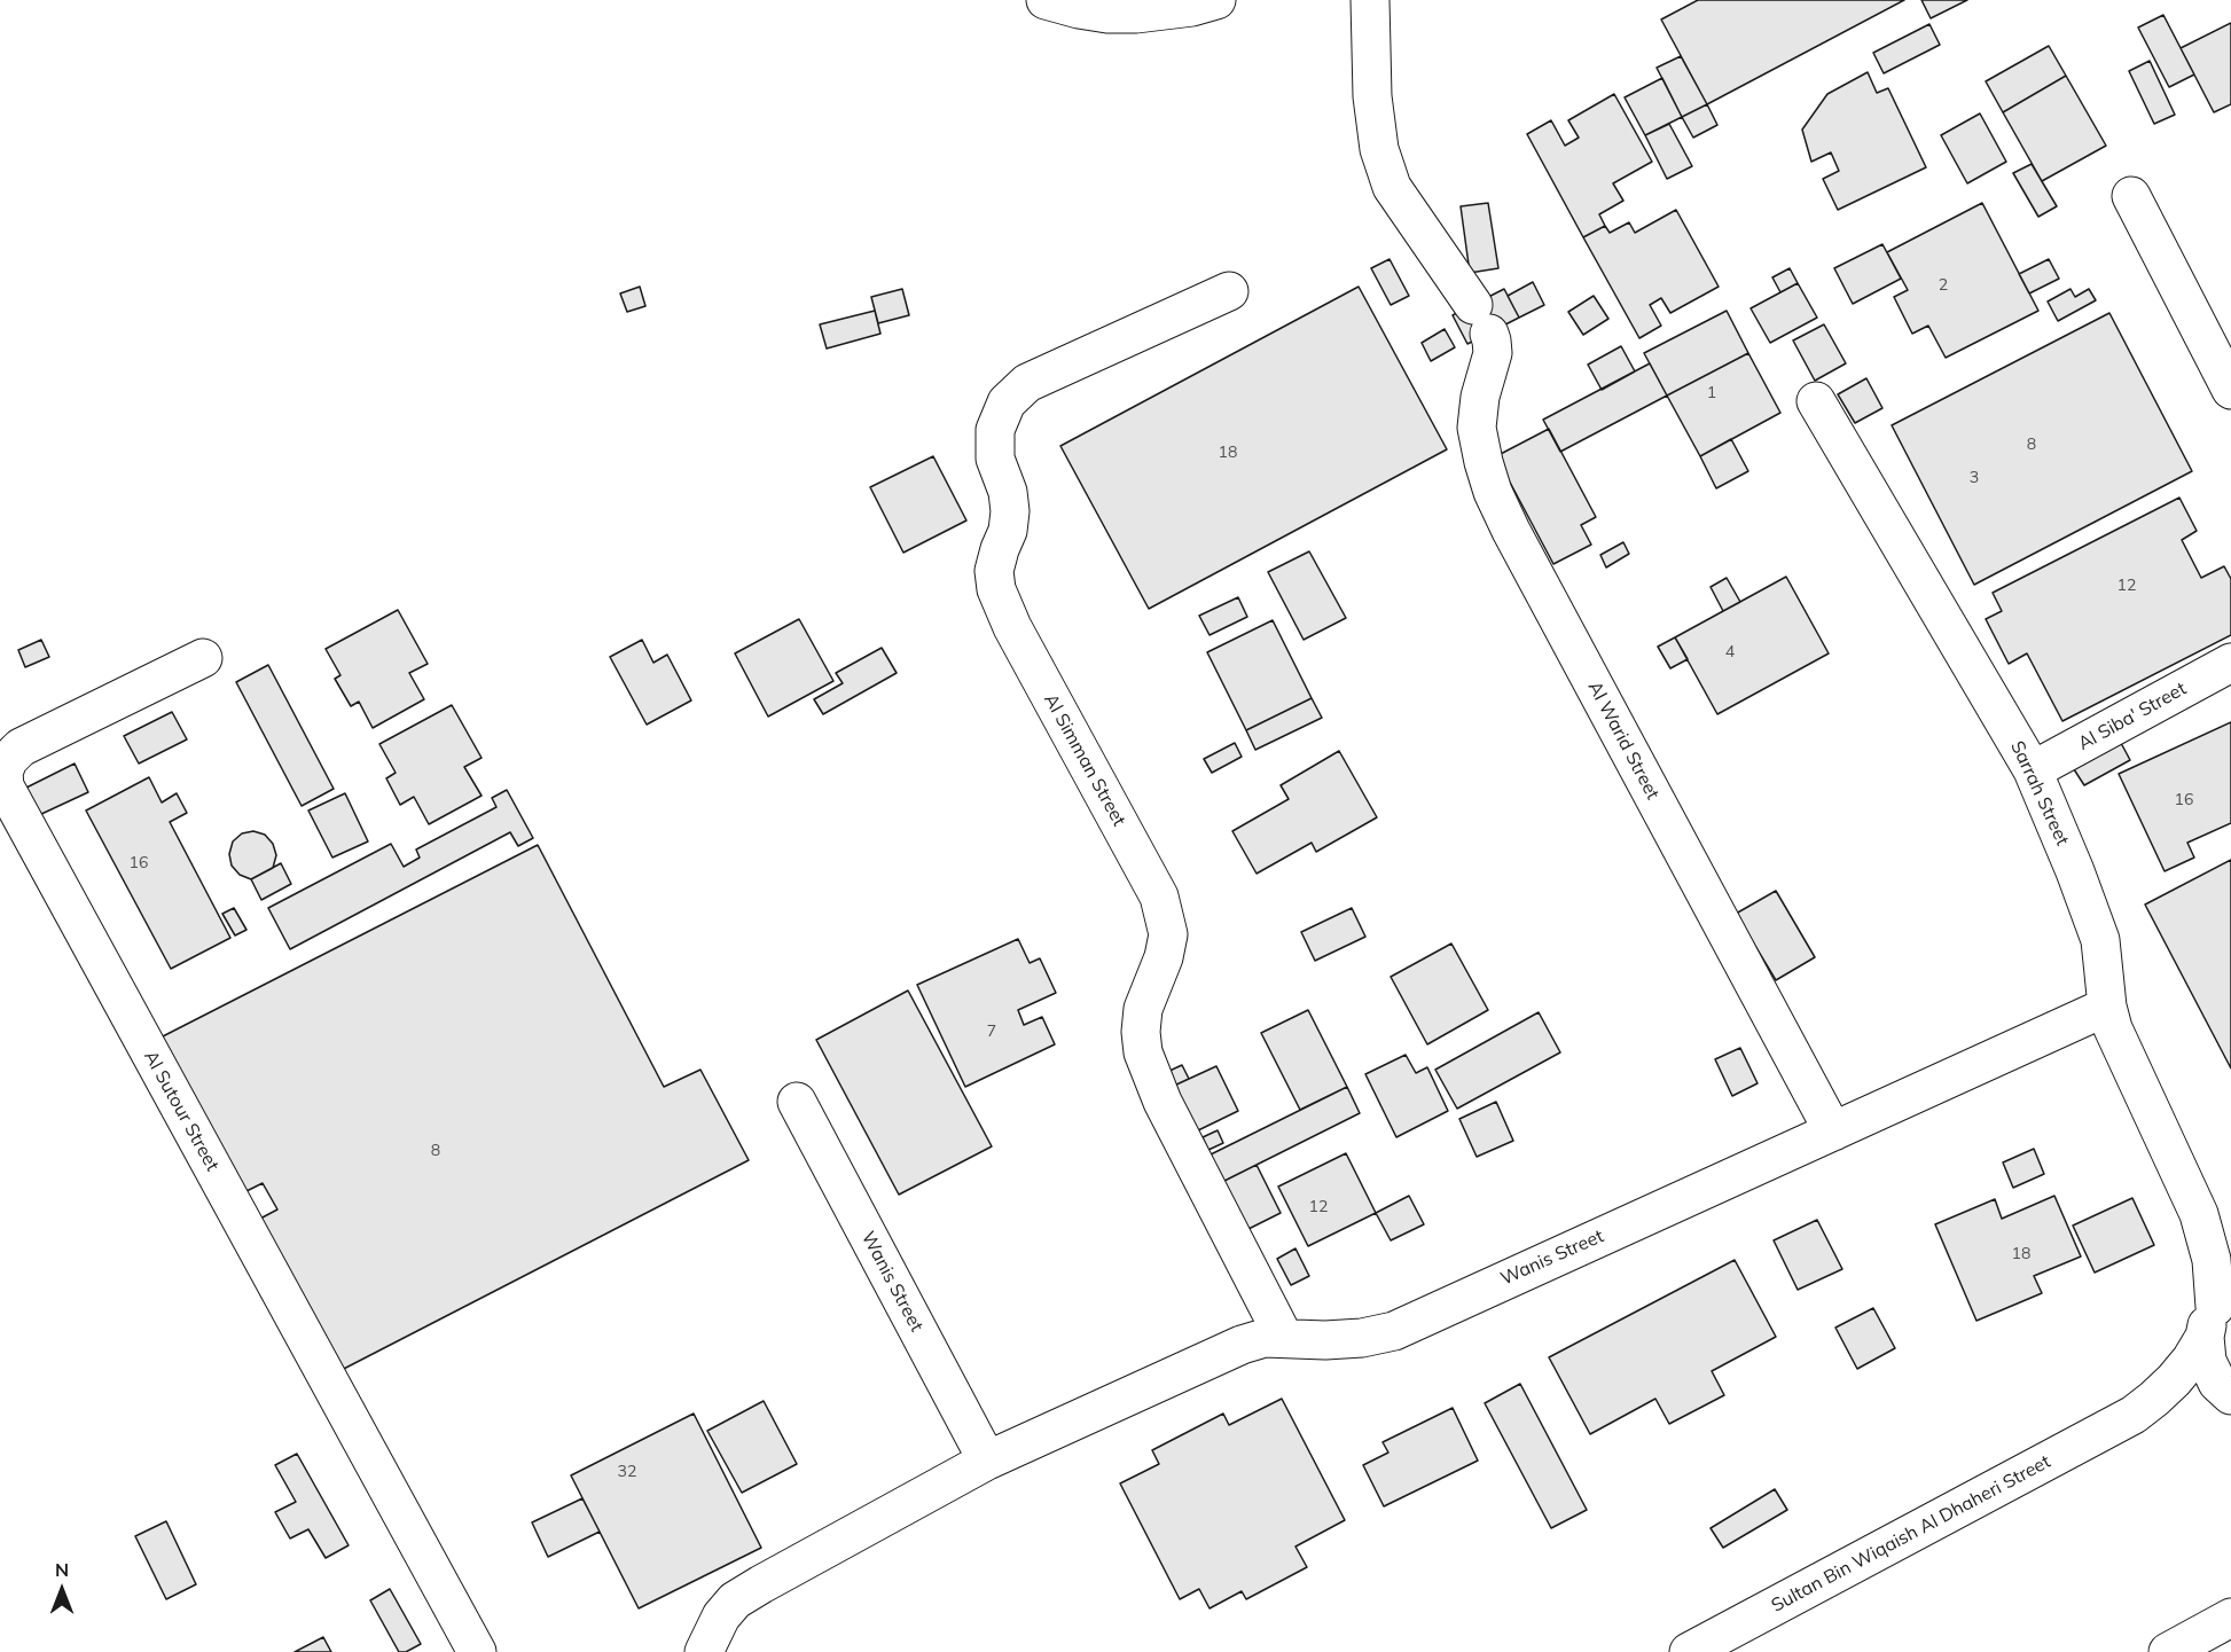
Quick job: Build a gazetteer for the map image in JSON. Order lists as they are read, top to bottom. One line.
{"streets":{"street":["Al Siba' Street","Al Warid Street","Al Simman Street","Sarrah Street","Al Sutour Street","Wanis Street","Sultan Bin Wiqaish Al Dhaheri Street"]},"crossings":[["Al Siba' Street","Sarrah Street"],["Al Warid Street","Wanis Street"],["Al Simman Street","Wanis Street"],["Sarrah Street","Wanis Street"],["Sarrah Street","Sultan Bin Wiqaish Al Dhaheri Street"]],"house_numbers":["2","1","8","18","3","12","4","16","16","7","8","12","18","32"],"north":"top"}
